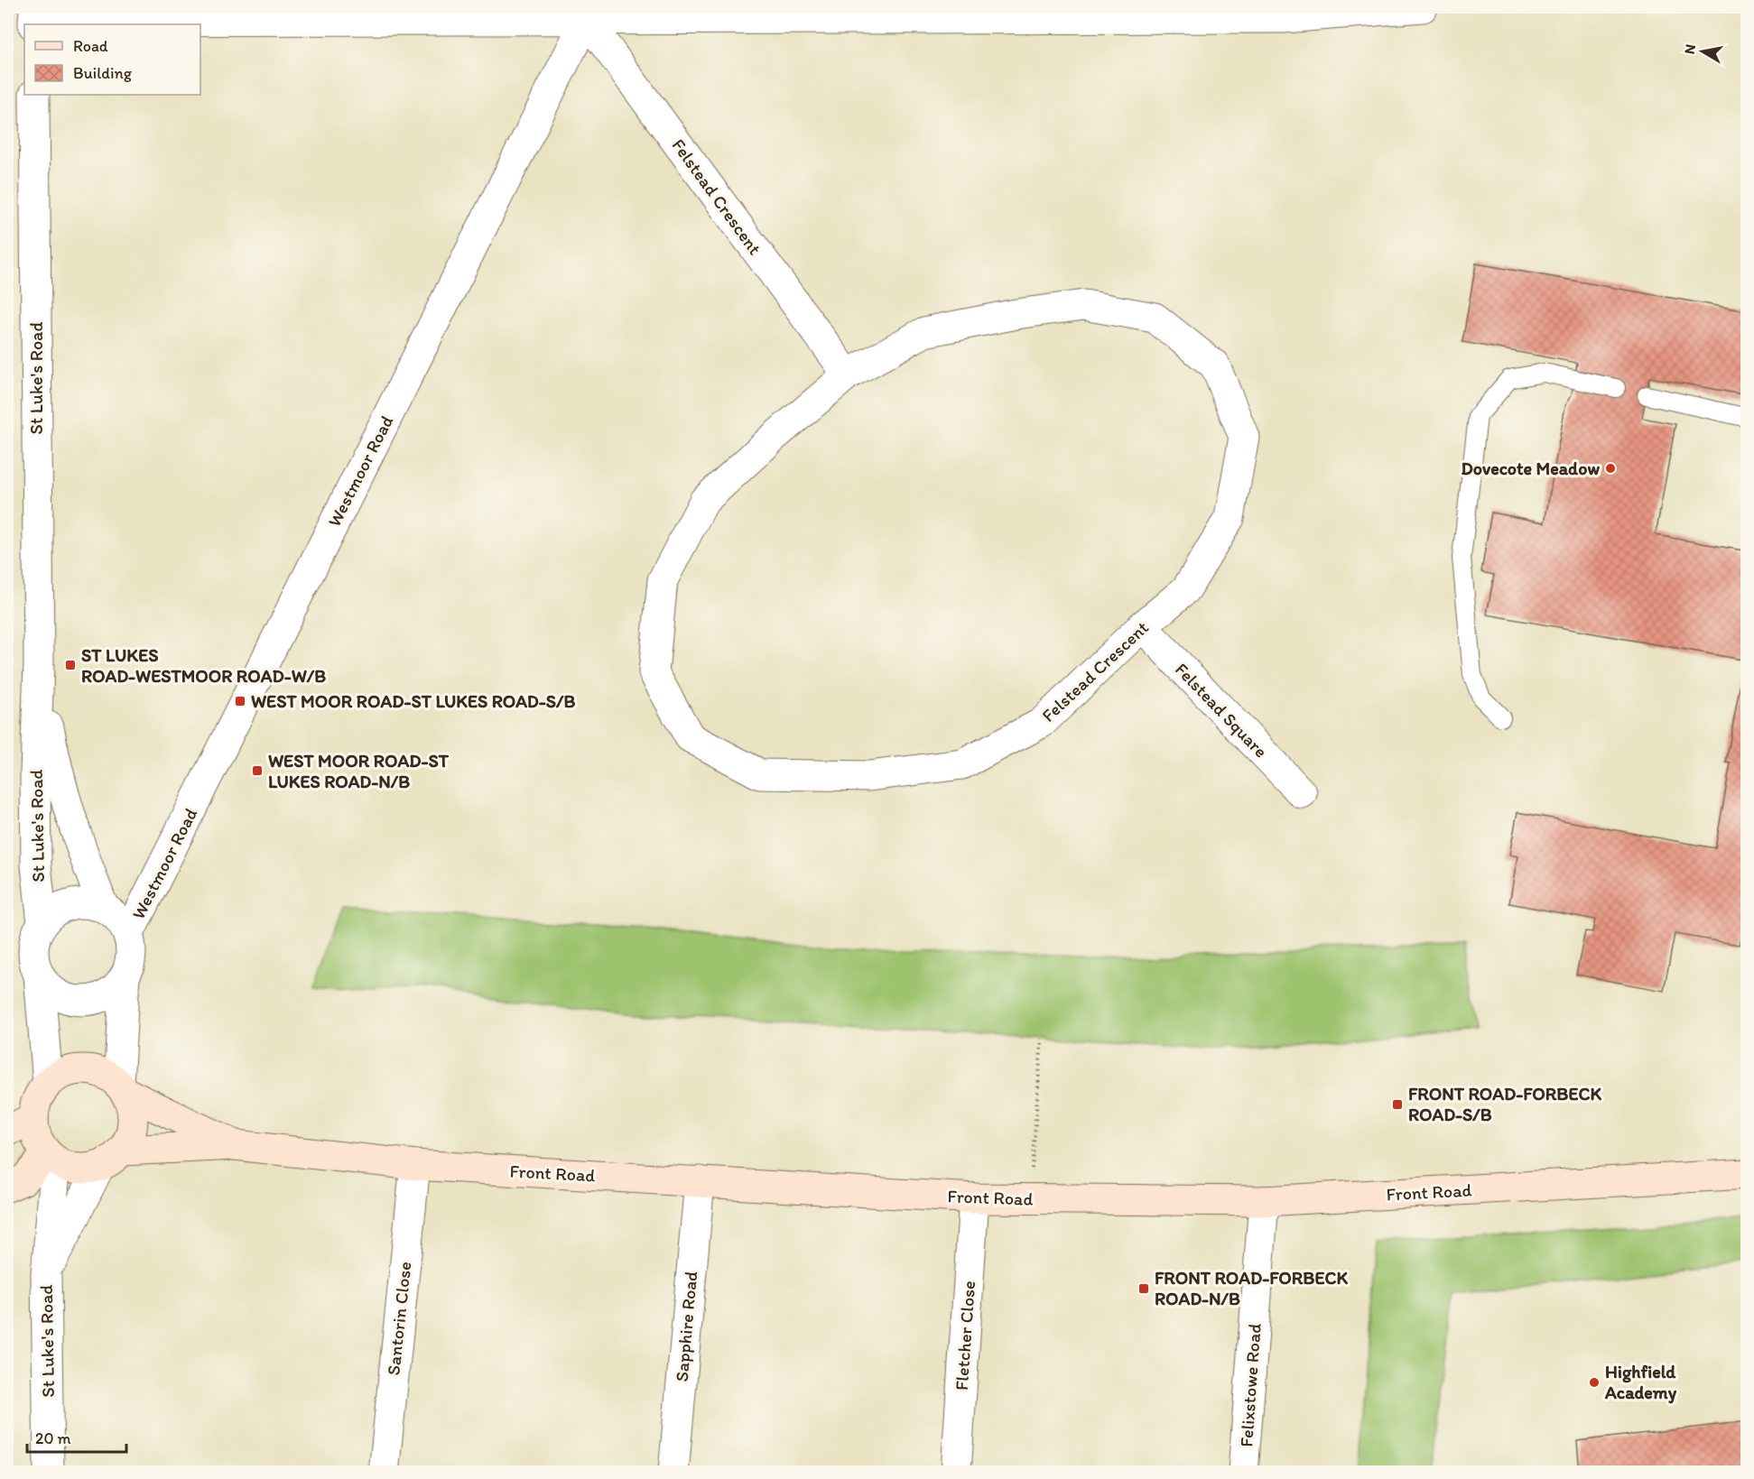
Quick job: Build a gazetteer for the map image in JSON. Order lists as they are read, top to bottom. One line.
{"streets":{"main road":["Front Road"],"street":["Felstead Crescent","St Luke's Road","Westmoor Road","Felstead Square","Santorin Close","Sapphire Road","Fletcher Close","Felixstowe Road"]},"crossings":[["Felstead Crescent","Westmoor Road"],["Felstead Crescent","Felstead Square"],["St Luke's Road","Westmoor Road"],["Front Road","Santorin Close"],["Front Road","Sapphire Road"],["Front Road","Fletcher Close"],["Front Road","Felixstowe Road"]],"places":{"other":["Dovecote Meadow","Highfield Academy"],"transit":["ST LUKES ROAD-WESTMOOR ROAD-W/B","WEST MOOR ROAD-ST LUKES ROAD-S/B","WEST MOOR ROAD-ST LUKES ROAD-N/B","FRONT ROAD-FORBECK ROAD-S/B","FRONT ROAD-FORBECK ROAD-N/B"]},"legend":["Road","Building"],"scale_bar":"20 m","north":"left"}
